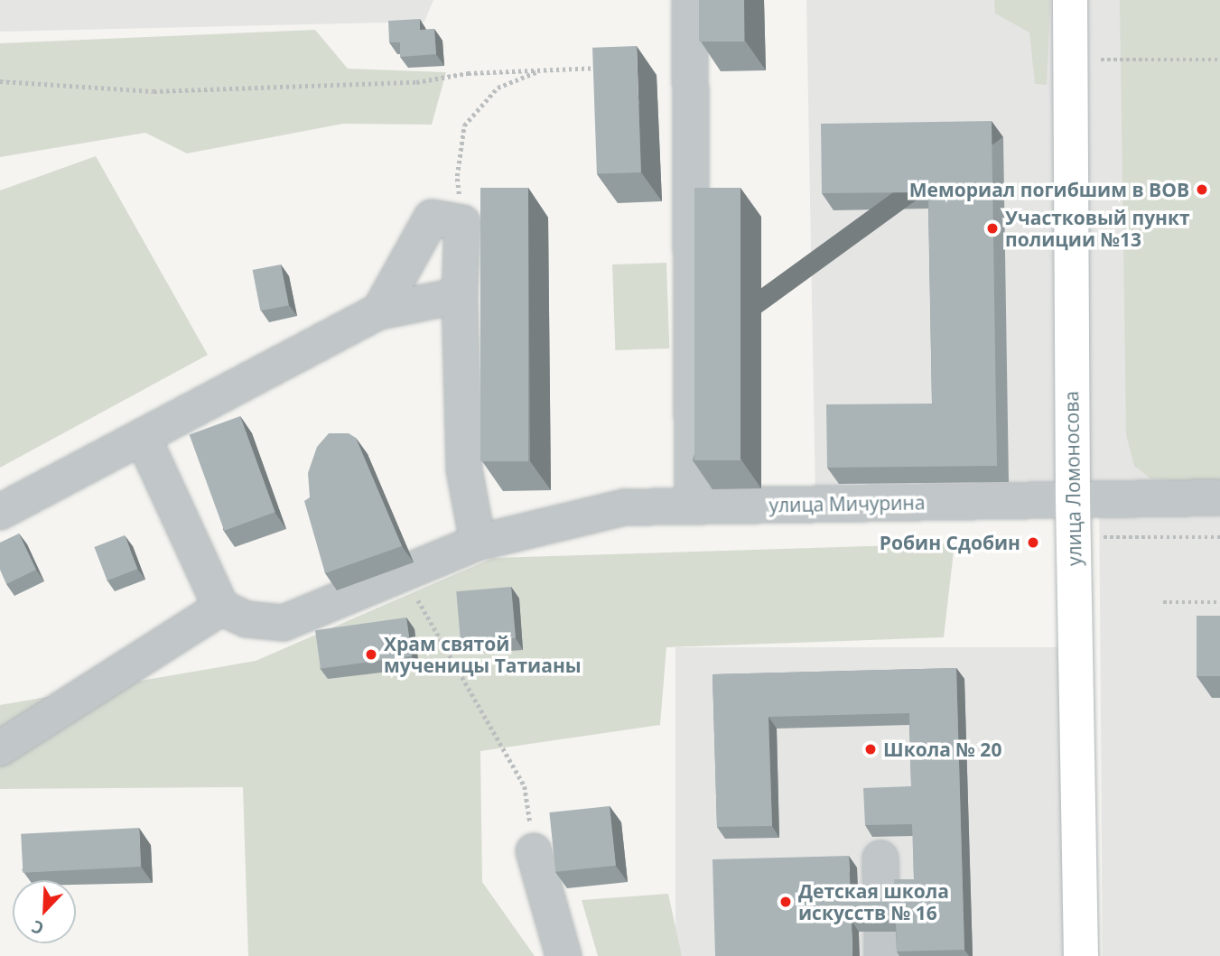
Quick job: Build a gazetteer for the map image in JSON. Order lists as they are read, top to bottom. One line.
{"streets":{"main road":["улица Ломоносова"],"street":["улица Мичурина"]},"crossings":[["улица Ломоносова","улица Мичурина"]],"places":["Мемориал погибшим в ВОВ","Участковый пункт полиции №13","Робин Сдобин","Храм святой мученицы Татианы","Школа № 20","Детская школа искусств № 16"],"north":"bottom left"}
